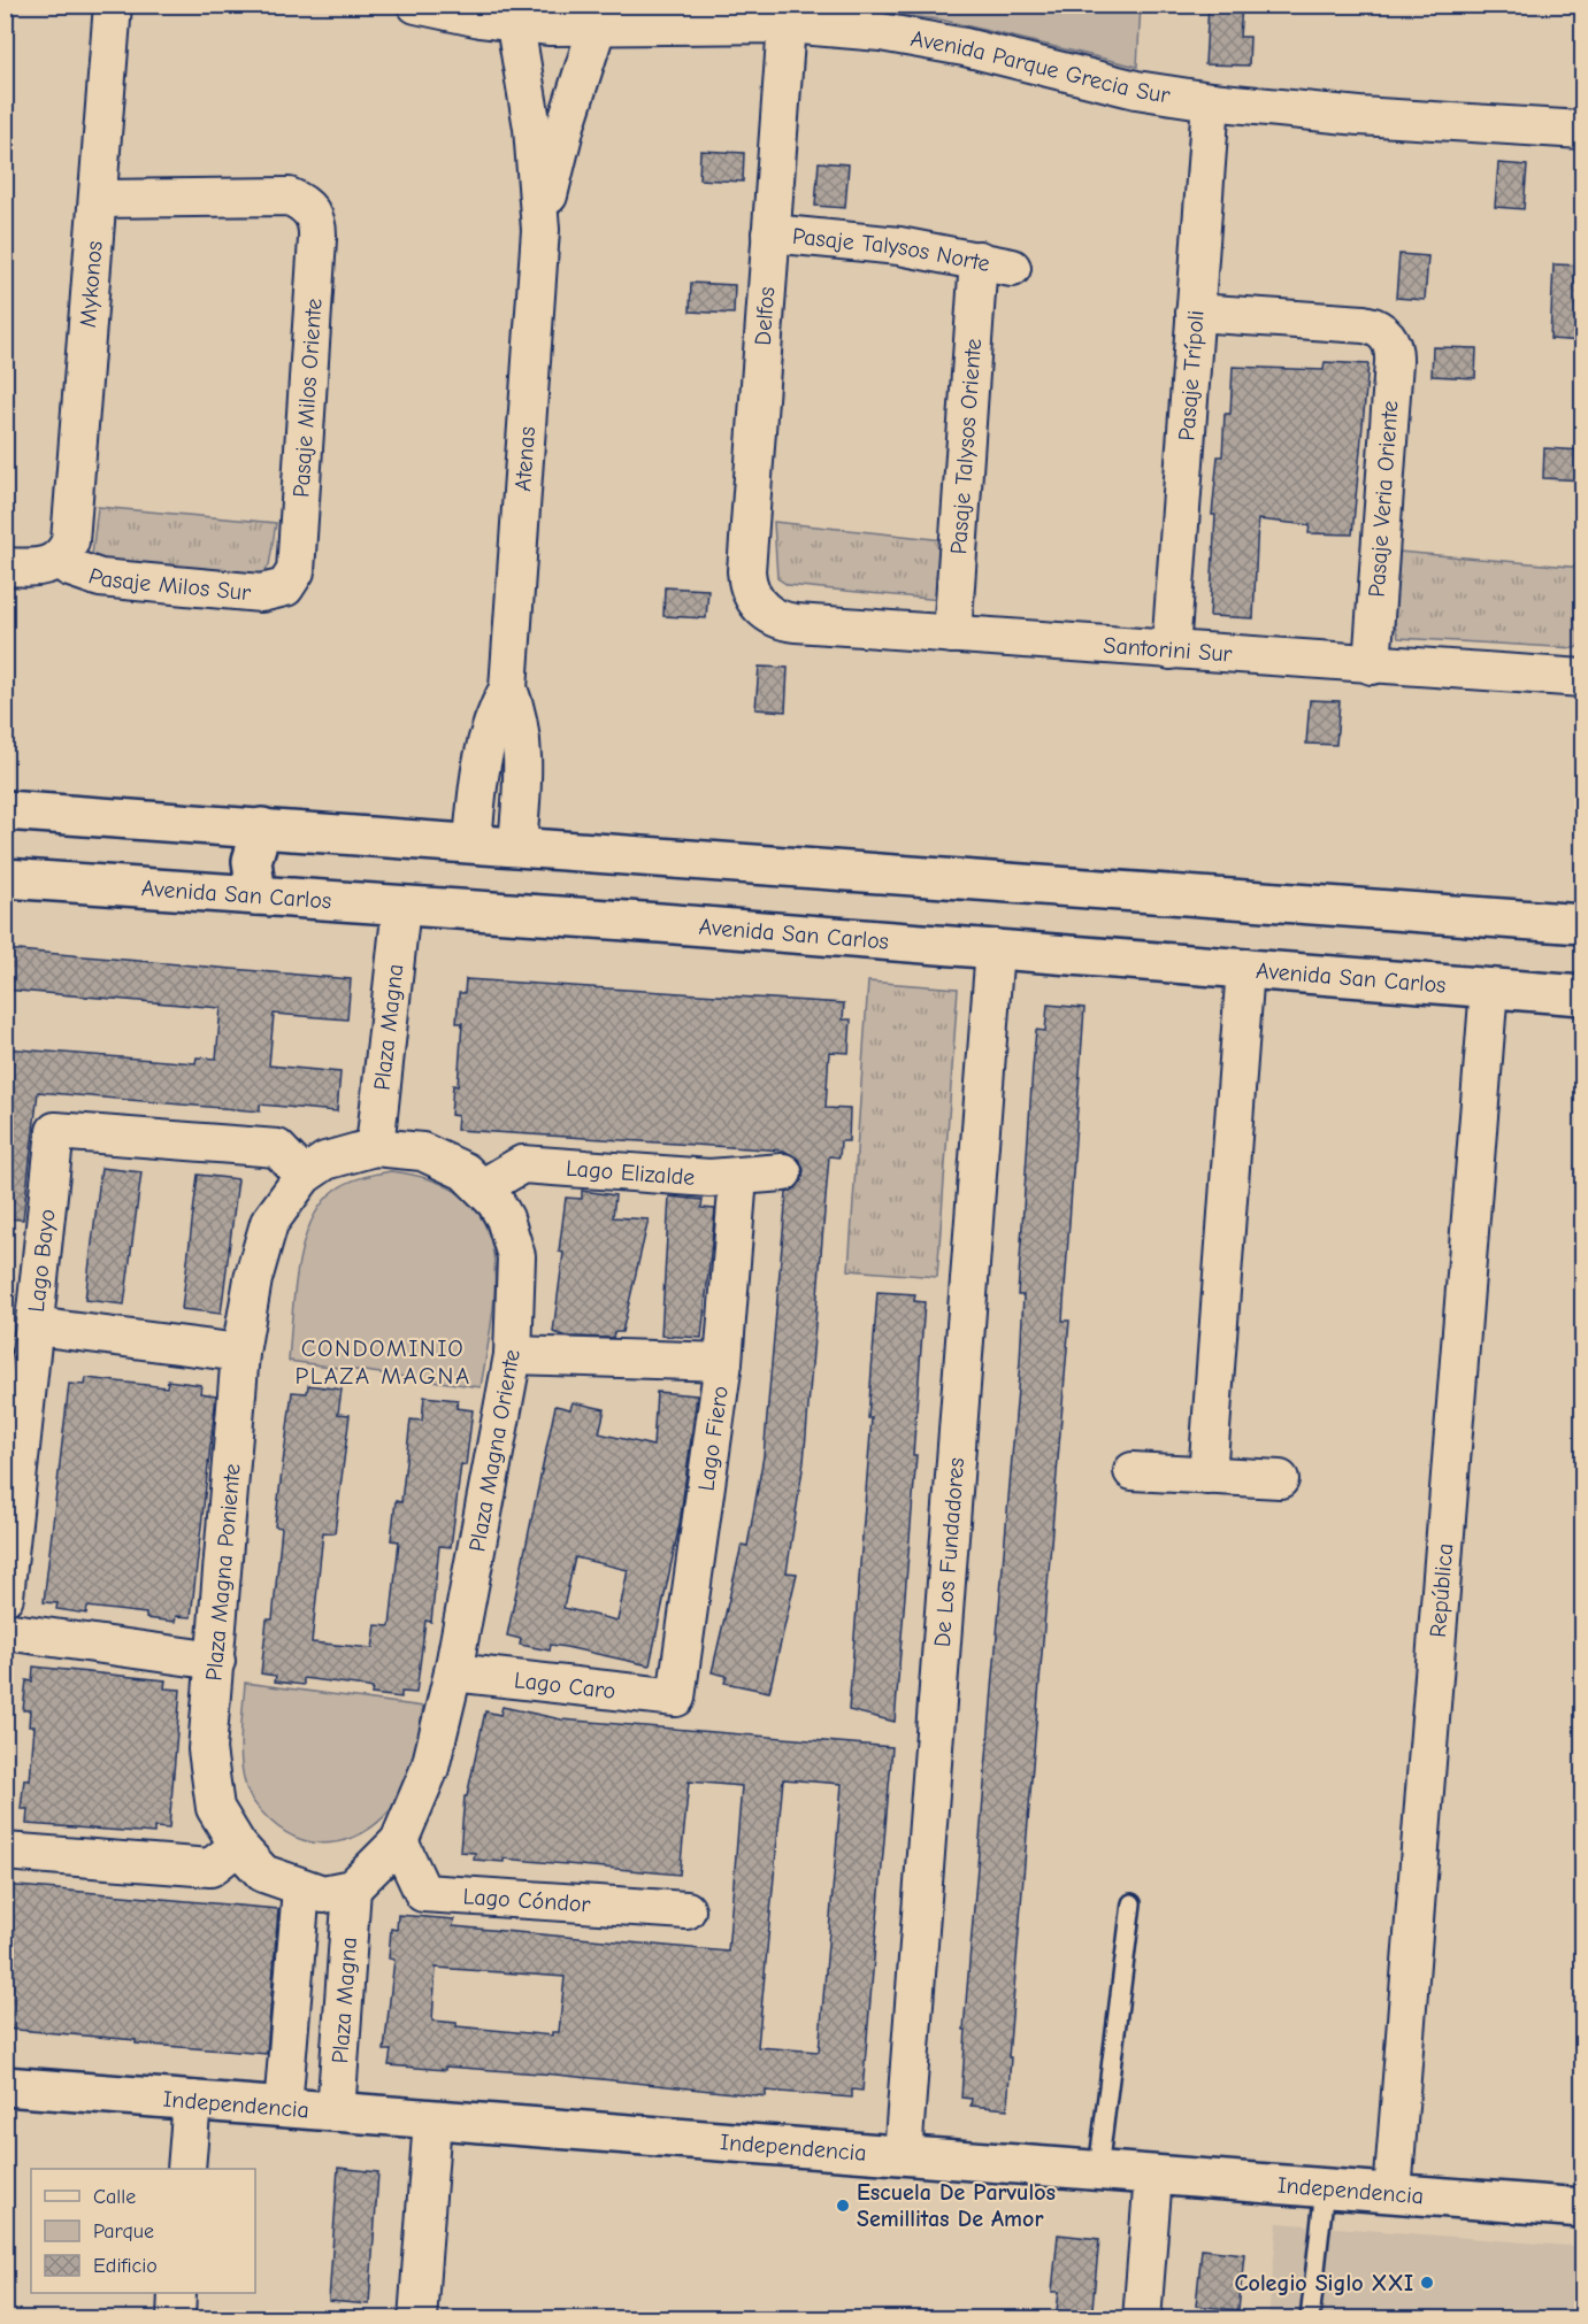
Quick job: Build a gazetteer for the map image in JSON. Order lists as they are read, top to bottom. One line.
{"streets":{"main road":["Avenida San Carlos","Independencia"],"street":["Avenida Parque Grecia Sur","Pasaje Talysos Norte","Mykonos","Delfos","Pasaje Trípoli","Pasaje Milos Oriente","Pasaje Talysos Oriente","Atenas","Pasaje Veria Oriente","Pasaje Milos Sur","Santorini Sur","Plaza Magna","Lago Elizalde","Lago Bayo","Lago Fiero","Plaza Magna Oriente","De Los Fundadores","Plaza Magna Poniente","República","Lago Caro","Lago Cóndor"]},"crossings":[["Avenida Parque Grecia Sur","Delfos"],["Avenida Parque Grecia Sur","Pasaje Trípoli"],["Avenida Parque Grecia Sur","Atenas"],["Pasaje Talysos Norte","Delfos"],["Pasaje Talysos Norte","Pasaje Talysos Oriente"],["Mykonos","Pasaje Milos Oriente"],["Mykonos","Pasaje Milos Sur"],["Delfos","Santorini Sur"],["Pasaje Trípoli","Pasaje Veria Oriente"],["Pasaje Trípoli","Santorini Sur"],["Pasaje Milos Oriente","Pasaje Milos Sur"],["Pasaje Talysos Oriente","Santorini Sur"],["Pasaje Veria Oriente","Santorini Sur"],["Avenida San Carlos","Plaza Magna"],["Avenida San Carlos","De Los Fundadores"],["Avenida San Carlos","República"],["Plaza Magna","Plaza Magna Oriente"],["Plaza Magna","Plaza Magna Poniente"],["Plaza Magna","Independencia"],["Lago Elizalde","Lago Fiero"],["Lago Elizalde","Plaza Magna Oriente"],["Lago Bayo","Plaza Magna Oriente"],["Lago Bayo","Plaza Magna Poniente"],["Lago Fiero","Lago Caro"],["Plaza Magna Oriente","Plaza Magna Poniente"],["Plaza Magna Oriente","Lago Caro"],["Plaza Magna Oriente","Lago Cóndor"],["De Los Fundadores","Independencia"],["República","Independencia"]],"districts":["CONDOMINIO PLAZA MAGNA"],"places":["Escuela De Parvulos Semillitas De Amor","Colegio Siglo XXI"],"legend":["Calle","Parque","Edificio"]}
